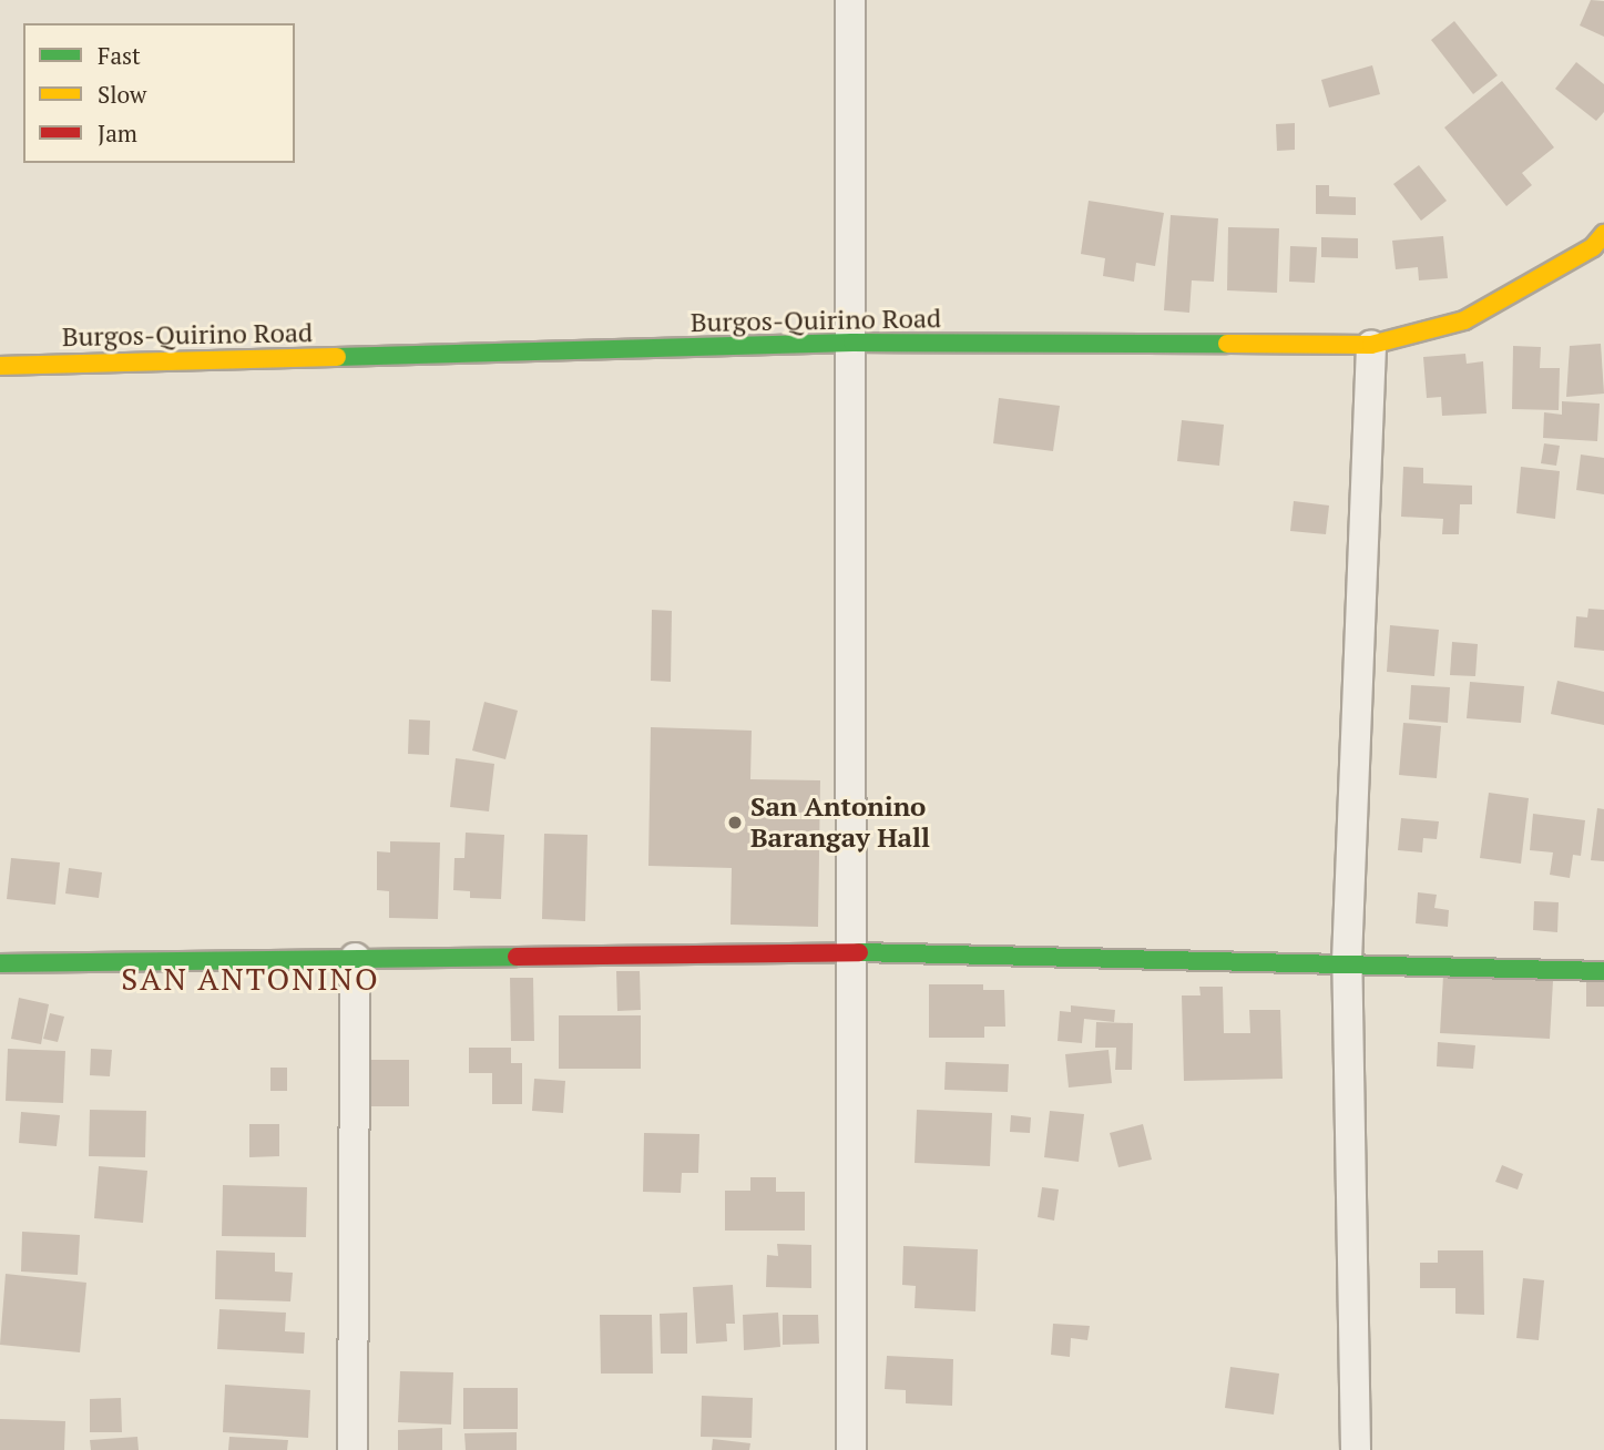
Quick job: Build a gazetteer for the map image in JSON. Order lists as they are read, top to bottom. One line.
{"streets":{"street":["Burgos-Quirino Road"]},"districts":["SAN ANTONINO"],"places":["San Antonino Barangay Hall"],"legend":["Fast","Slow","Jam"]}
